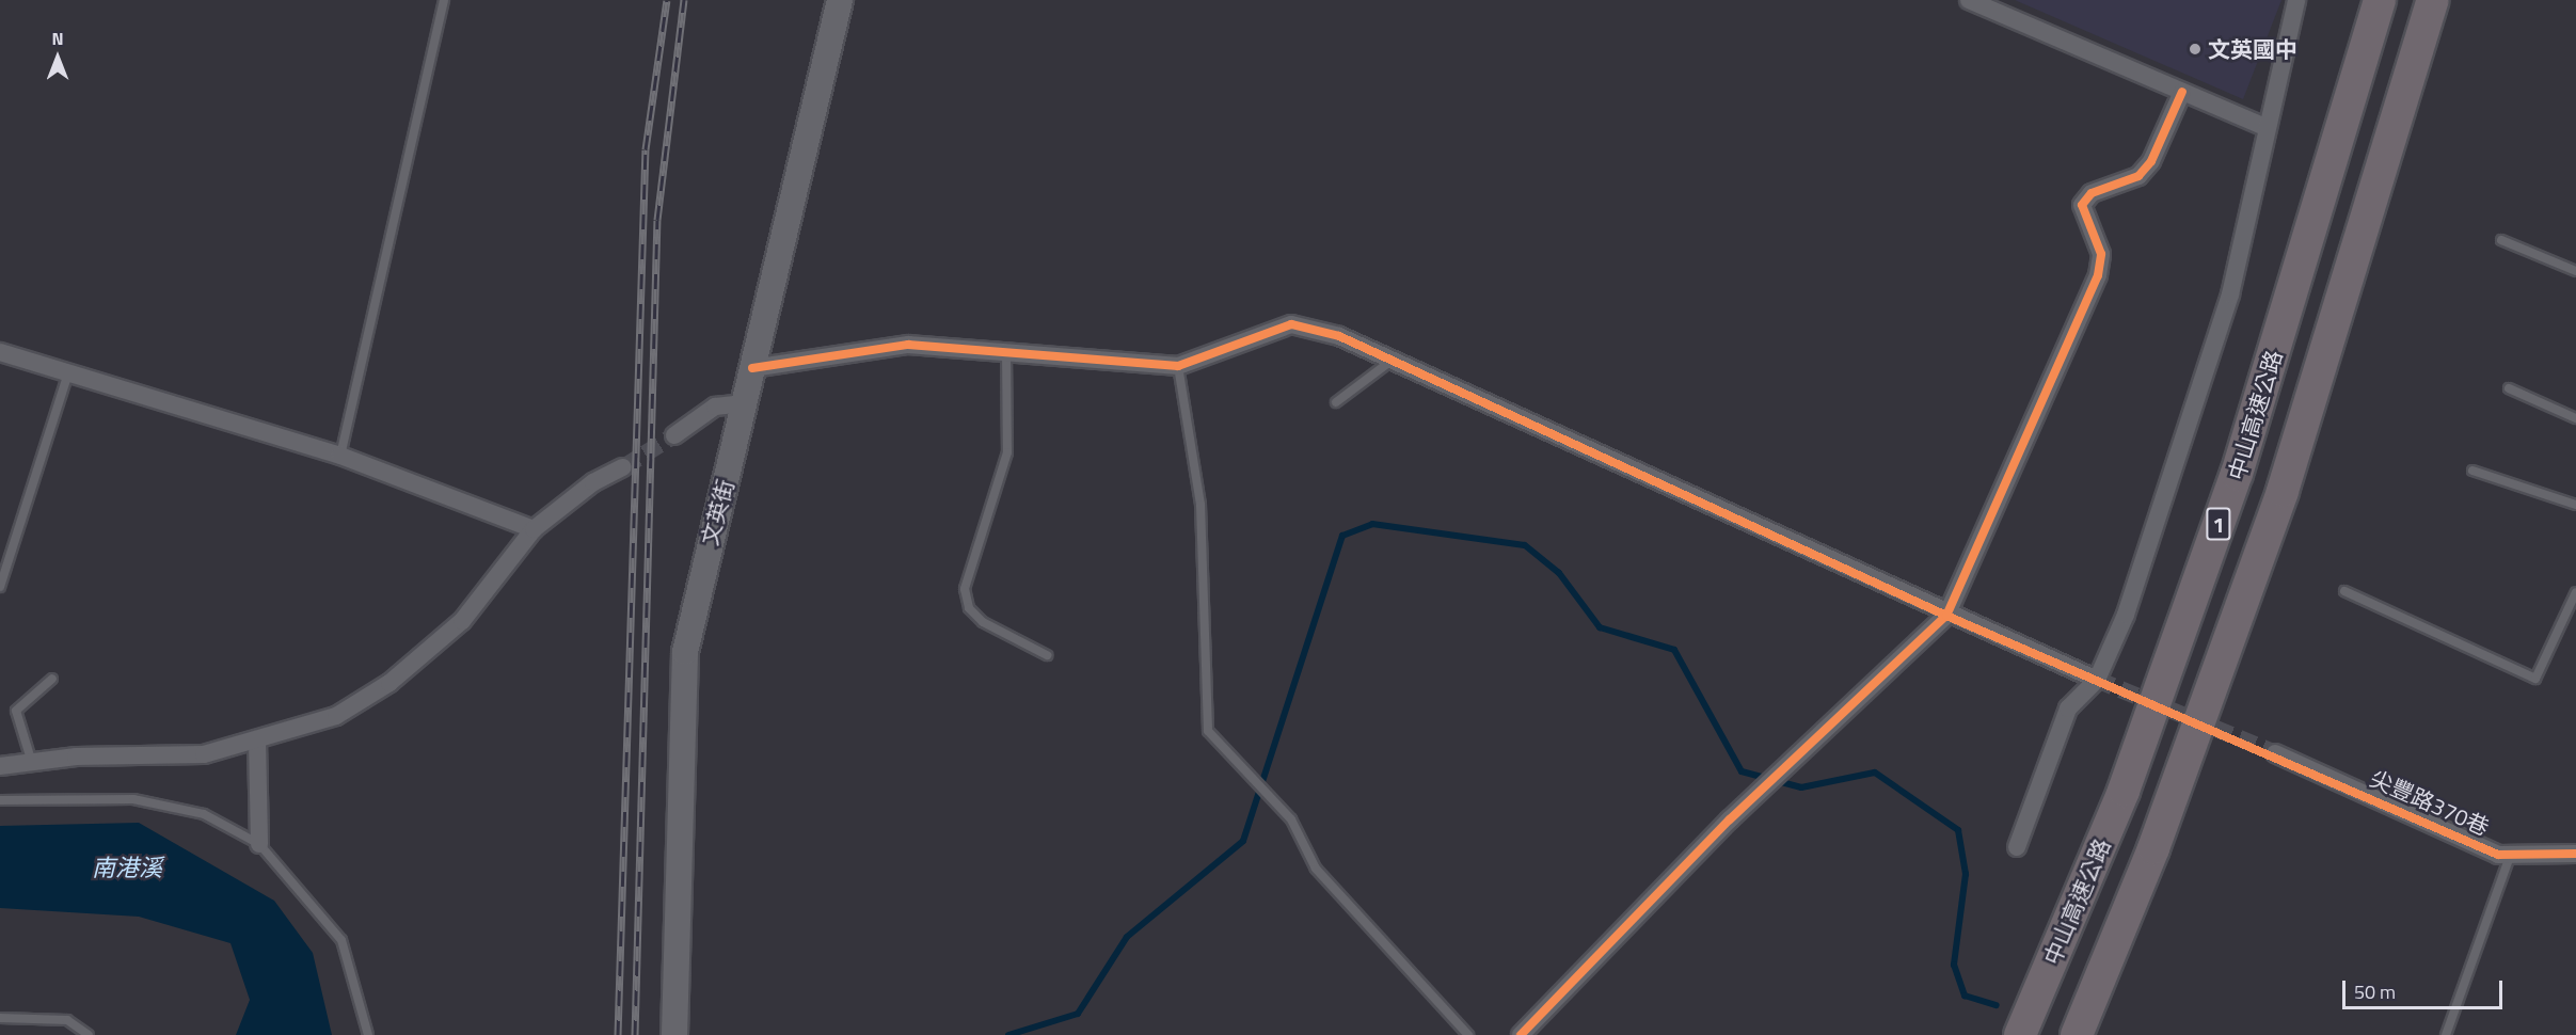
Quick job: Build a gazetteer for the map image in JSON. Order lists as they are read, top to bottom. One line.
{"streets":{"highway":["中山高速公路","1"],"street":["文英街","尖豐路370巷"]},"water":["南港溪"],"places":["文英國中"],"scale_bar":"50 m","north":"top"}
